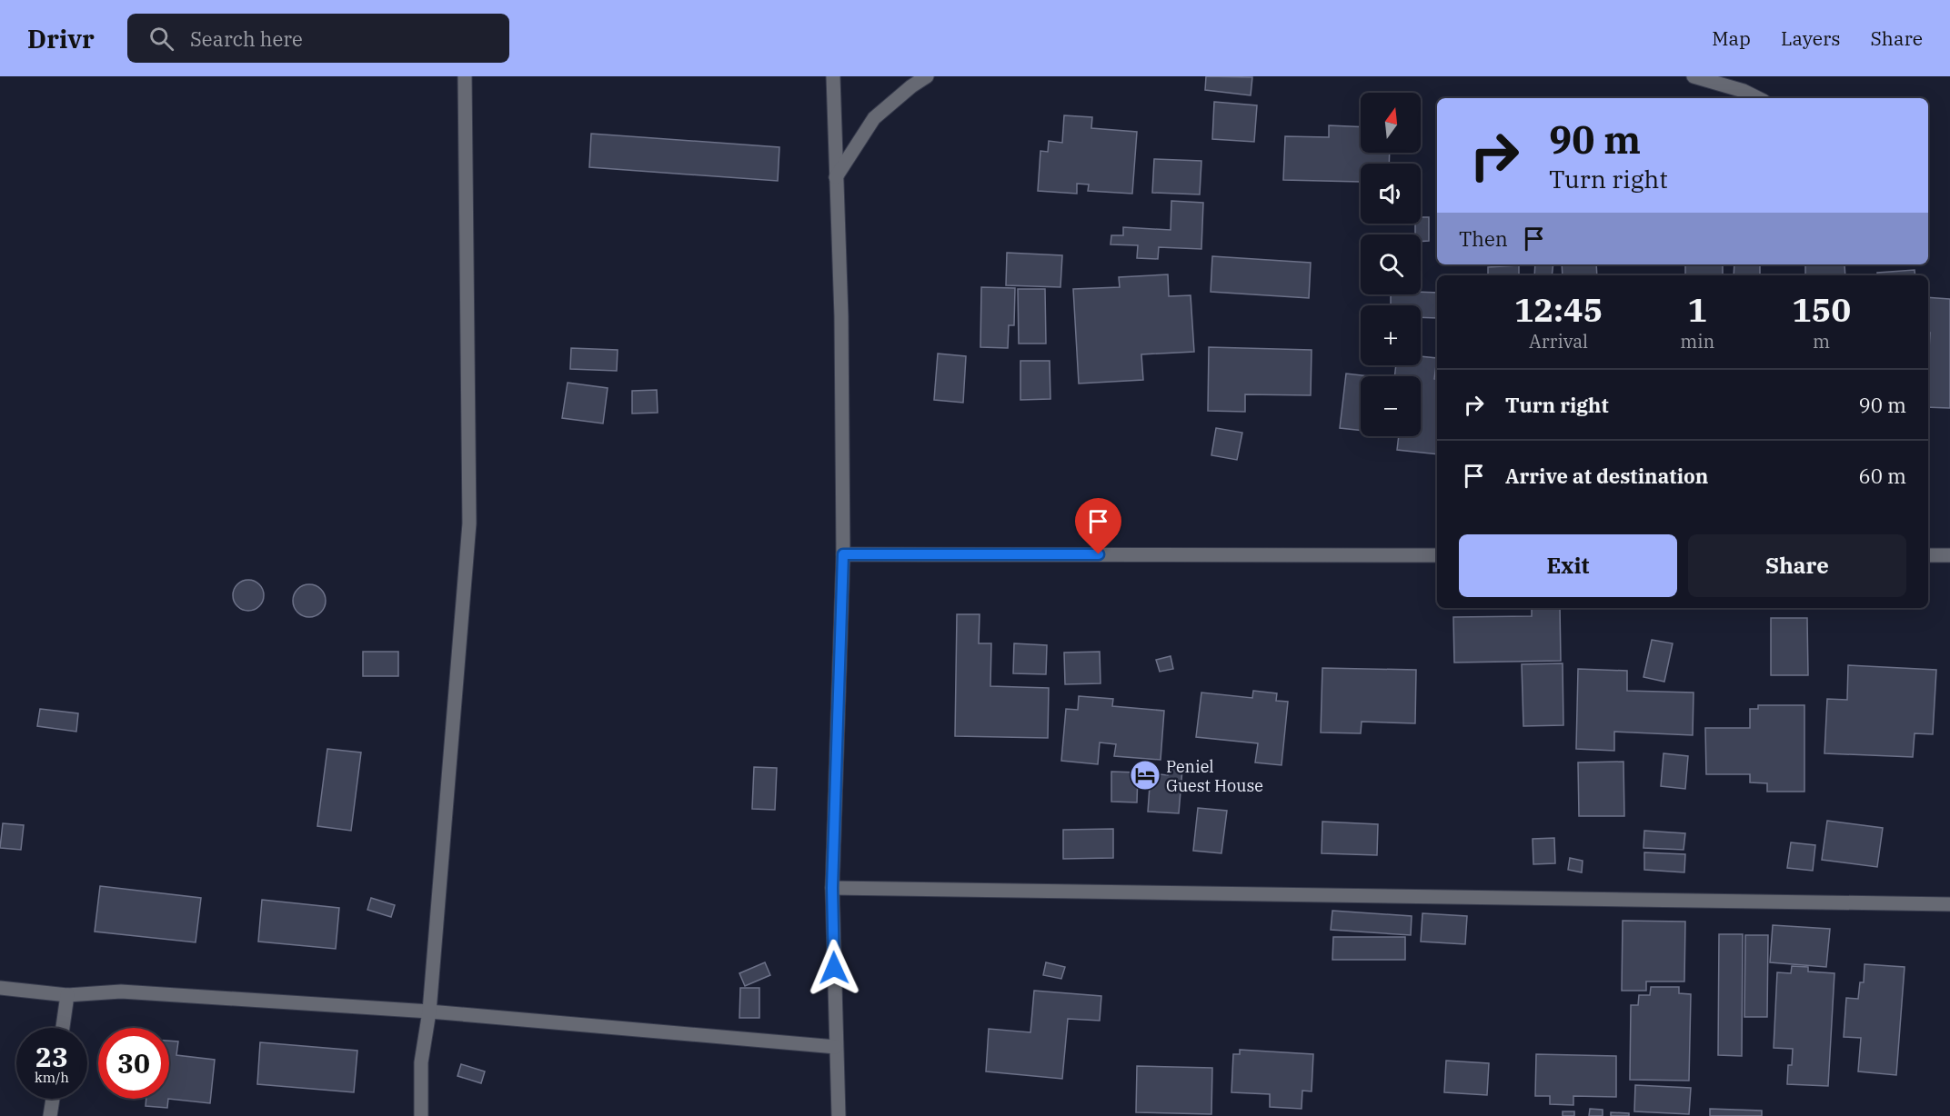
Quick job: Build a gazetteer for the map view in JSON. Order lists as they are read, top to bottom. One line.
{"places":{"hotel":["Peniel Guest House"]},"north":"top","page":{"header":"Drivr","search":"Search here","nav":["Map","Layers","Share"],"map_buttons":["+","−"],"turn":["90 m","Turn right"],"then":"Then","eta":["12:45","Arrival","1","min","150","m"],"list":[{"name":"Turn right","value":"90 m"},{"name":"Arrive at destination","value":"60 m"}],"buttons":["Exit","Share"],"speed":"23 km/h","limit":"30"}}
